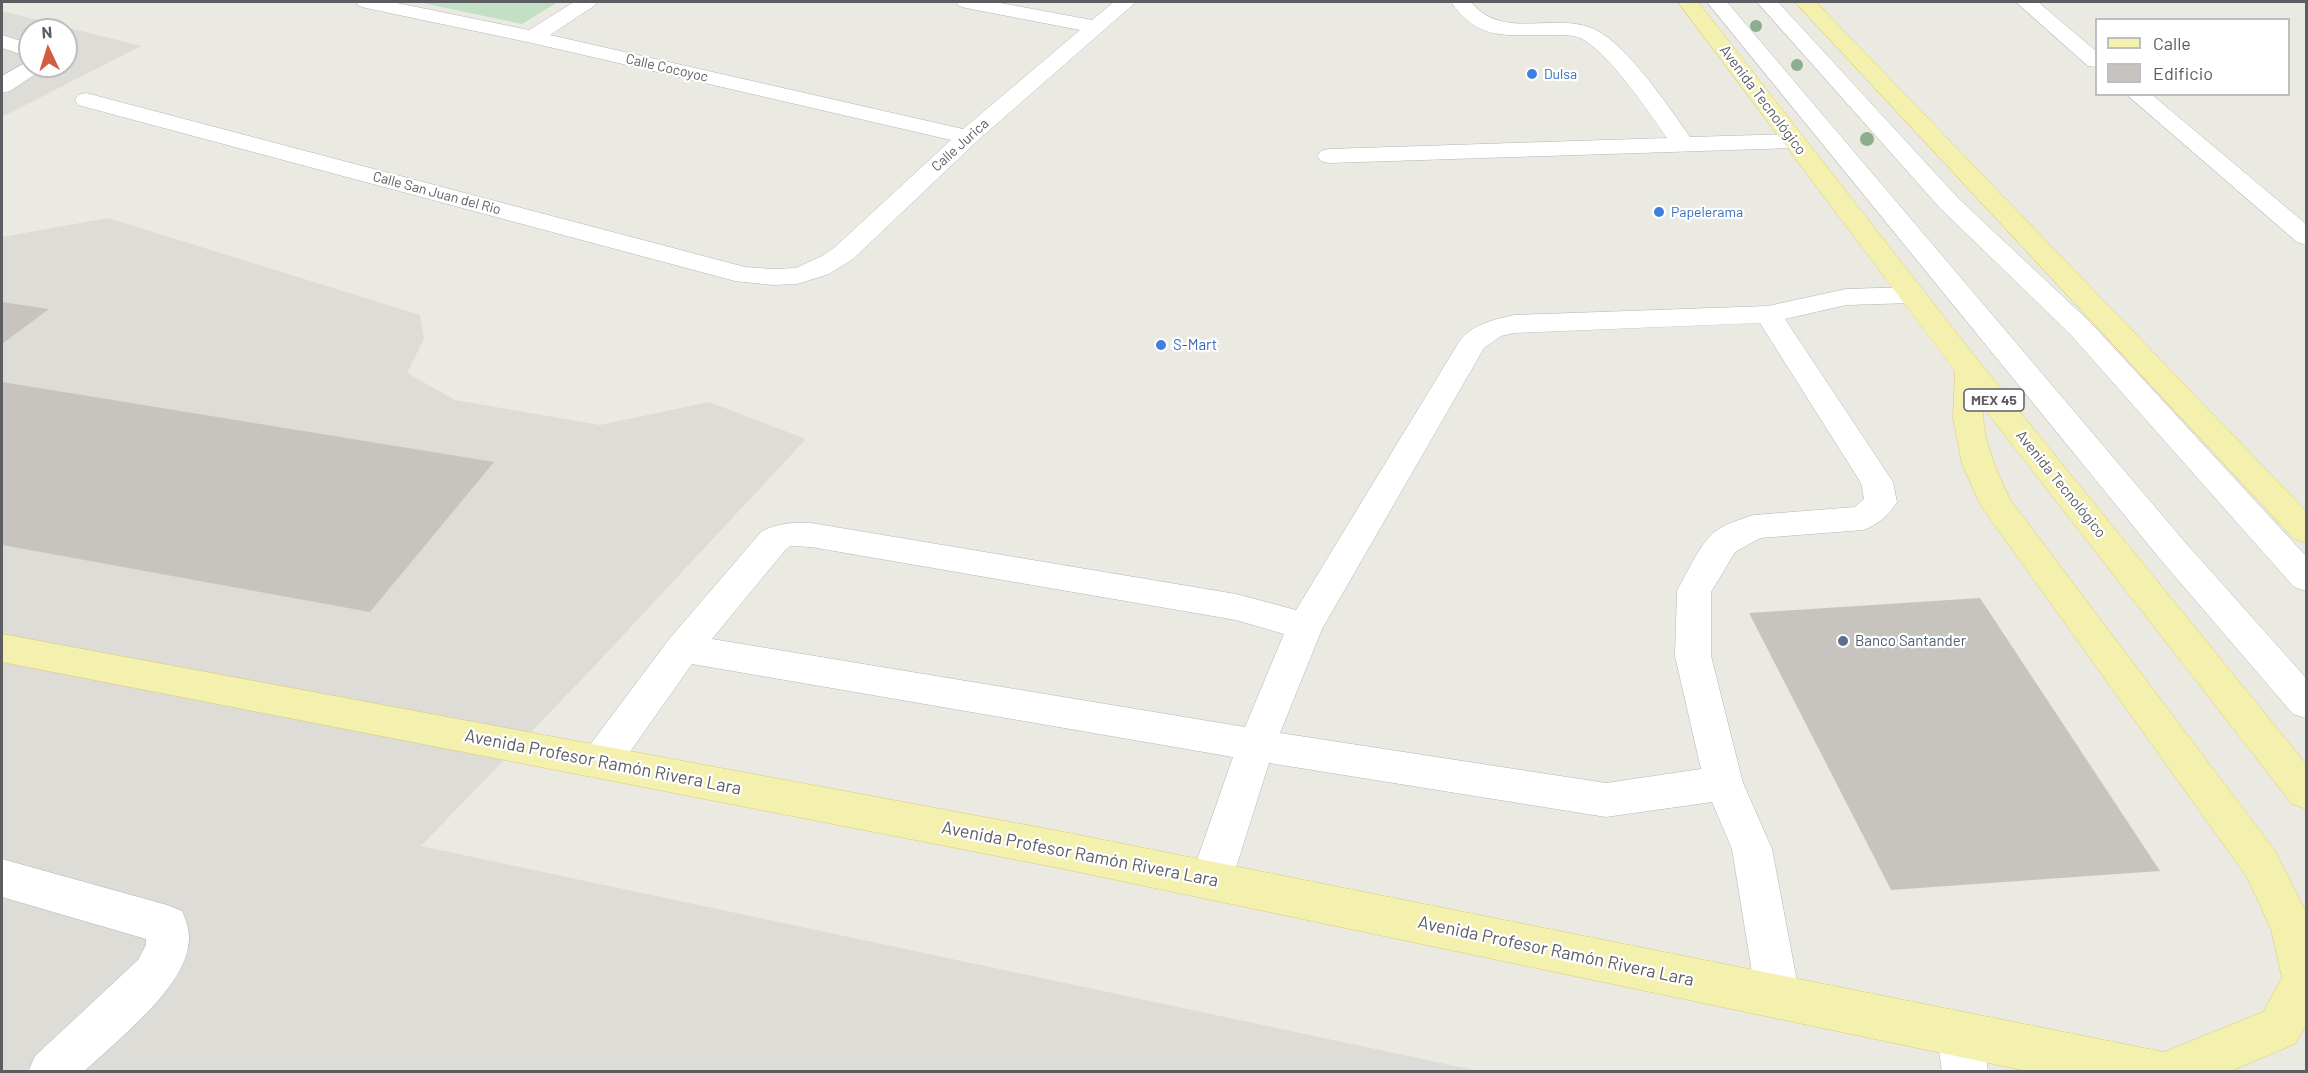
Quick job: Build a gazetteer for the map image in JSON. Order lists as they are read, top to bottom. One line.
{"streets":{"main road":["Avenida Tecnológico","MEX 45","Avenida Profesor Ramón Rivera Lara"],"street":["Calle Cocoyoc","Calle Jurica","Calle San Juan del Rio"]},"crossings":[["Calle Cocoyoc","Calle Jurica"],["Calle Jurica","Calle San Juan del Rio"]],"places":["Dulsa","Papelerama","S-Mart","Banco Santander"],"legend":["Calle","Edificio"],"north":"top"}
